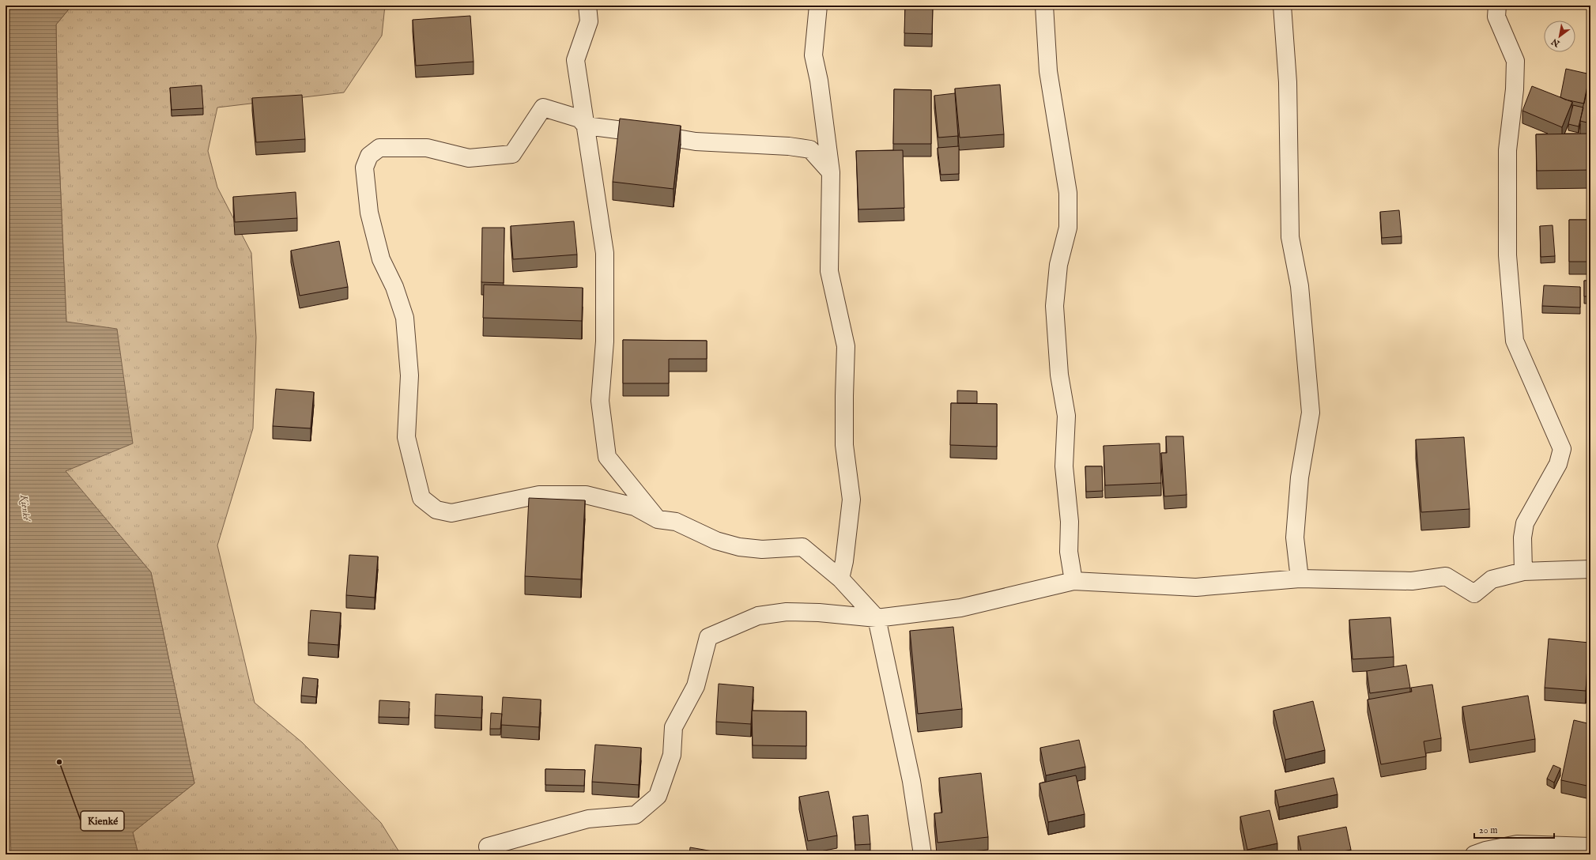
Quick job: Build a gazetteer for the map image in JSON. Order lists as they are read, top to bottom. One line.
{"water":["Kienké"],"places":["Kienké"],"scale_bar":"20 m","north":"bottom left"}
